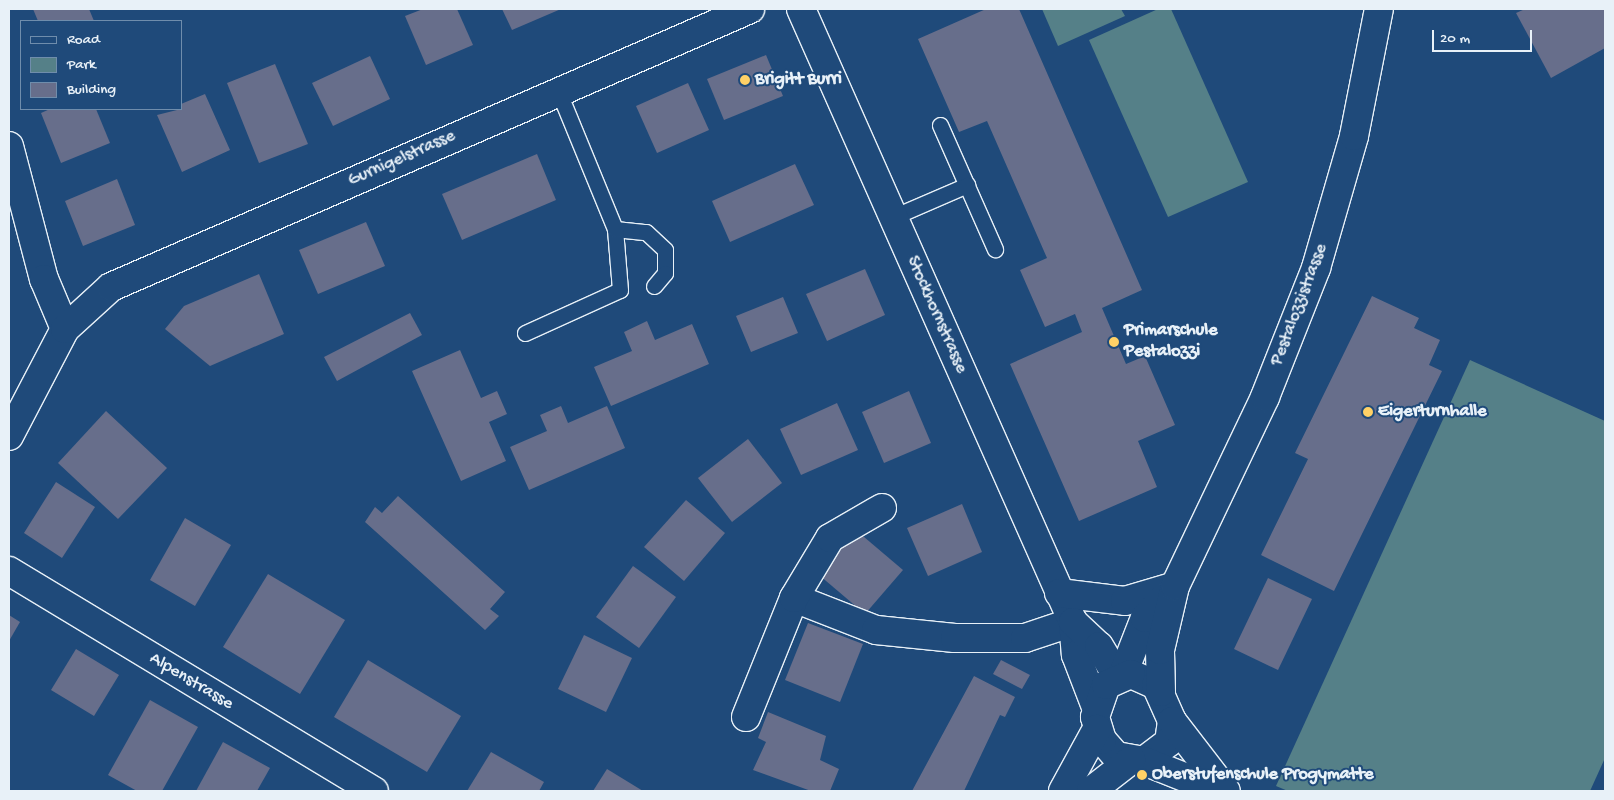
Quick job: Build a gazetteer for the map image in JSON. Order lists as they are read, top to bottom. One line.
{"streets":{"street":["Gurnigelstrasse","Pestalozzistrasse","Stockhornstrasse","Alpenstrasse"]},"crossings":[["Pestalozzistrasse","Stockhornstrasse"]],"places":["Brigitt Burri","Primarschule Pestalozzi","Eigerturnhalle","Oberstufenschule Progymatte"],"legend":["Road","Park","Building"],"scale_bar":"20 m"}
